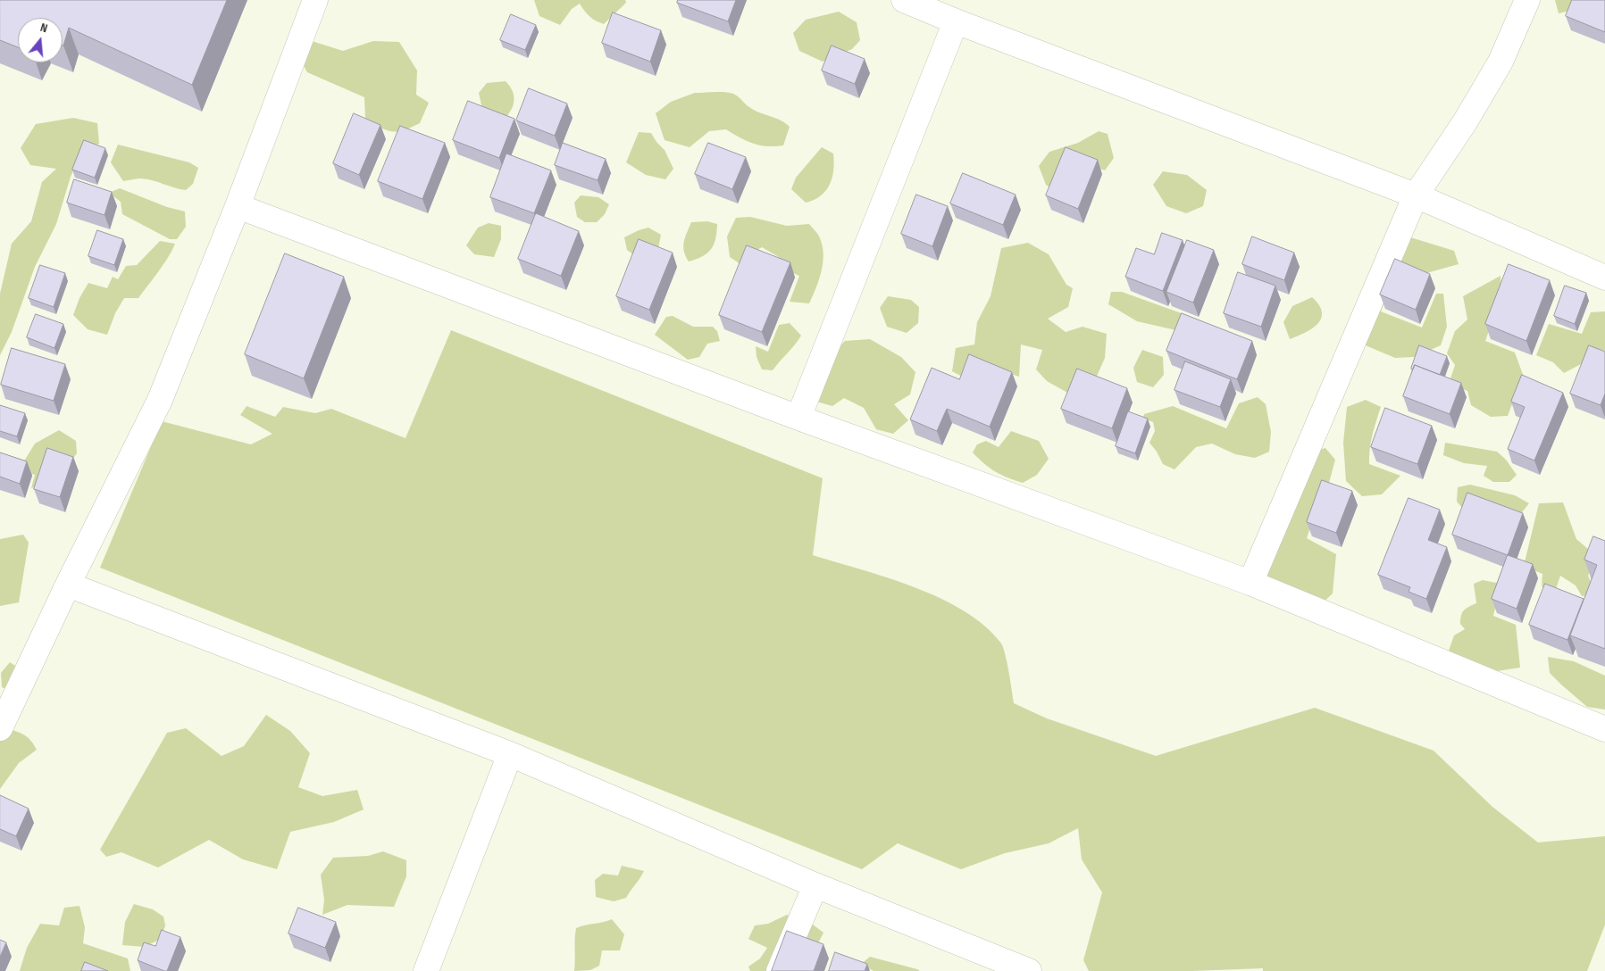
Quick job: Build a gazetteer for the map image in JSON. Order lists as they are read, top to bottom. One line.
{"north":"top"}
